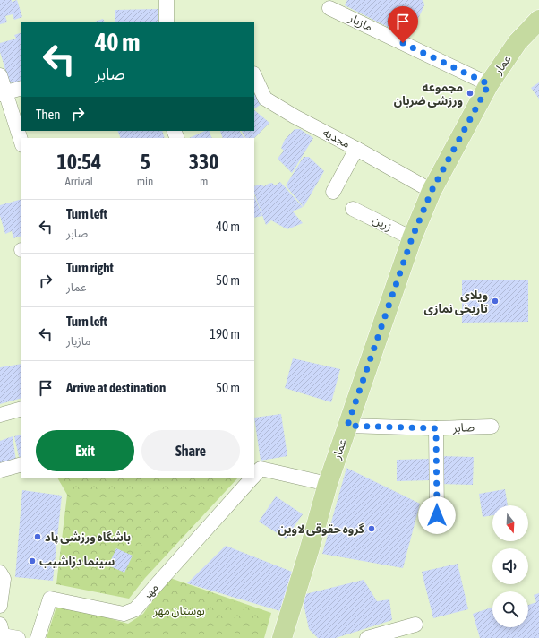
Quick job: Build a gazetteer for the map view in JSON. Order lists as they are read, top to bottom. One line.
{"streets":{"main road":["عمار"],"street":["مازیار","مجدیه","زرین","صابر","مهر"]},"crossings":[["مازیار","عمار"],["عمار","مجدیه"],["عمار","زرین"],["عمار","صابر"],["عمار","مهر"]],"parks":["بوستان مهر"],"places":["مجموعه ورزشی ضربان","ویلای تاریخی نمازی","گروه حقوقی لاوین","باشگاه ورزشی پاد","سینما دزاشیب"],"north":"bottom","page":{"turn":["40 m","صابر"],"then":"Then","eta":["10:54","Arrival","5","min","330","m"],"list":[{"name":"Turn left","note":"صابر","value":"40 m"},{"name":"Turn right","note":"عمار","value":"50 m"},{"name":"Turn left","note":"مازیار","value":"190 m"},{"name":"Arrive at destination","value":"50 m"}],"buttons":["Exit","Share"]}}
